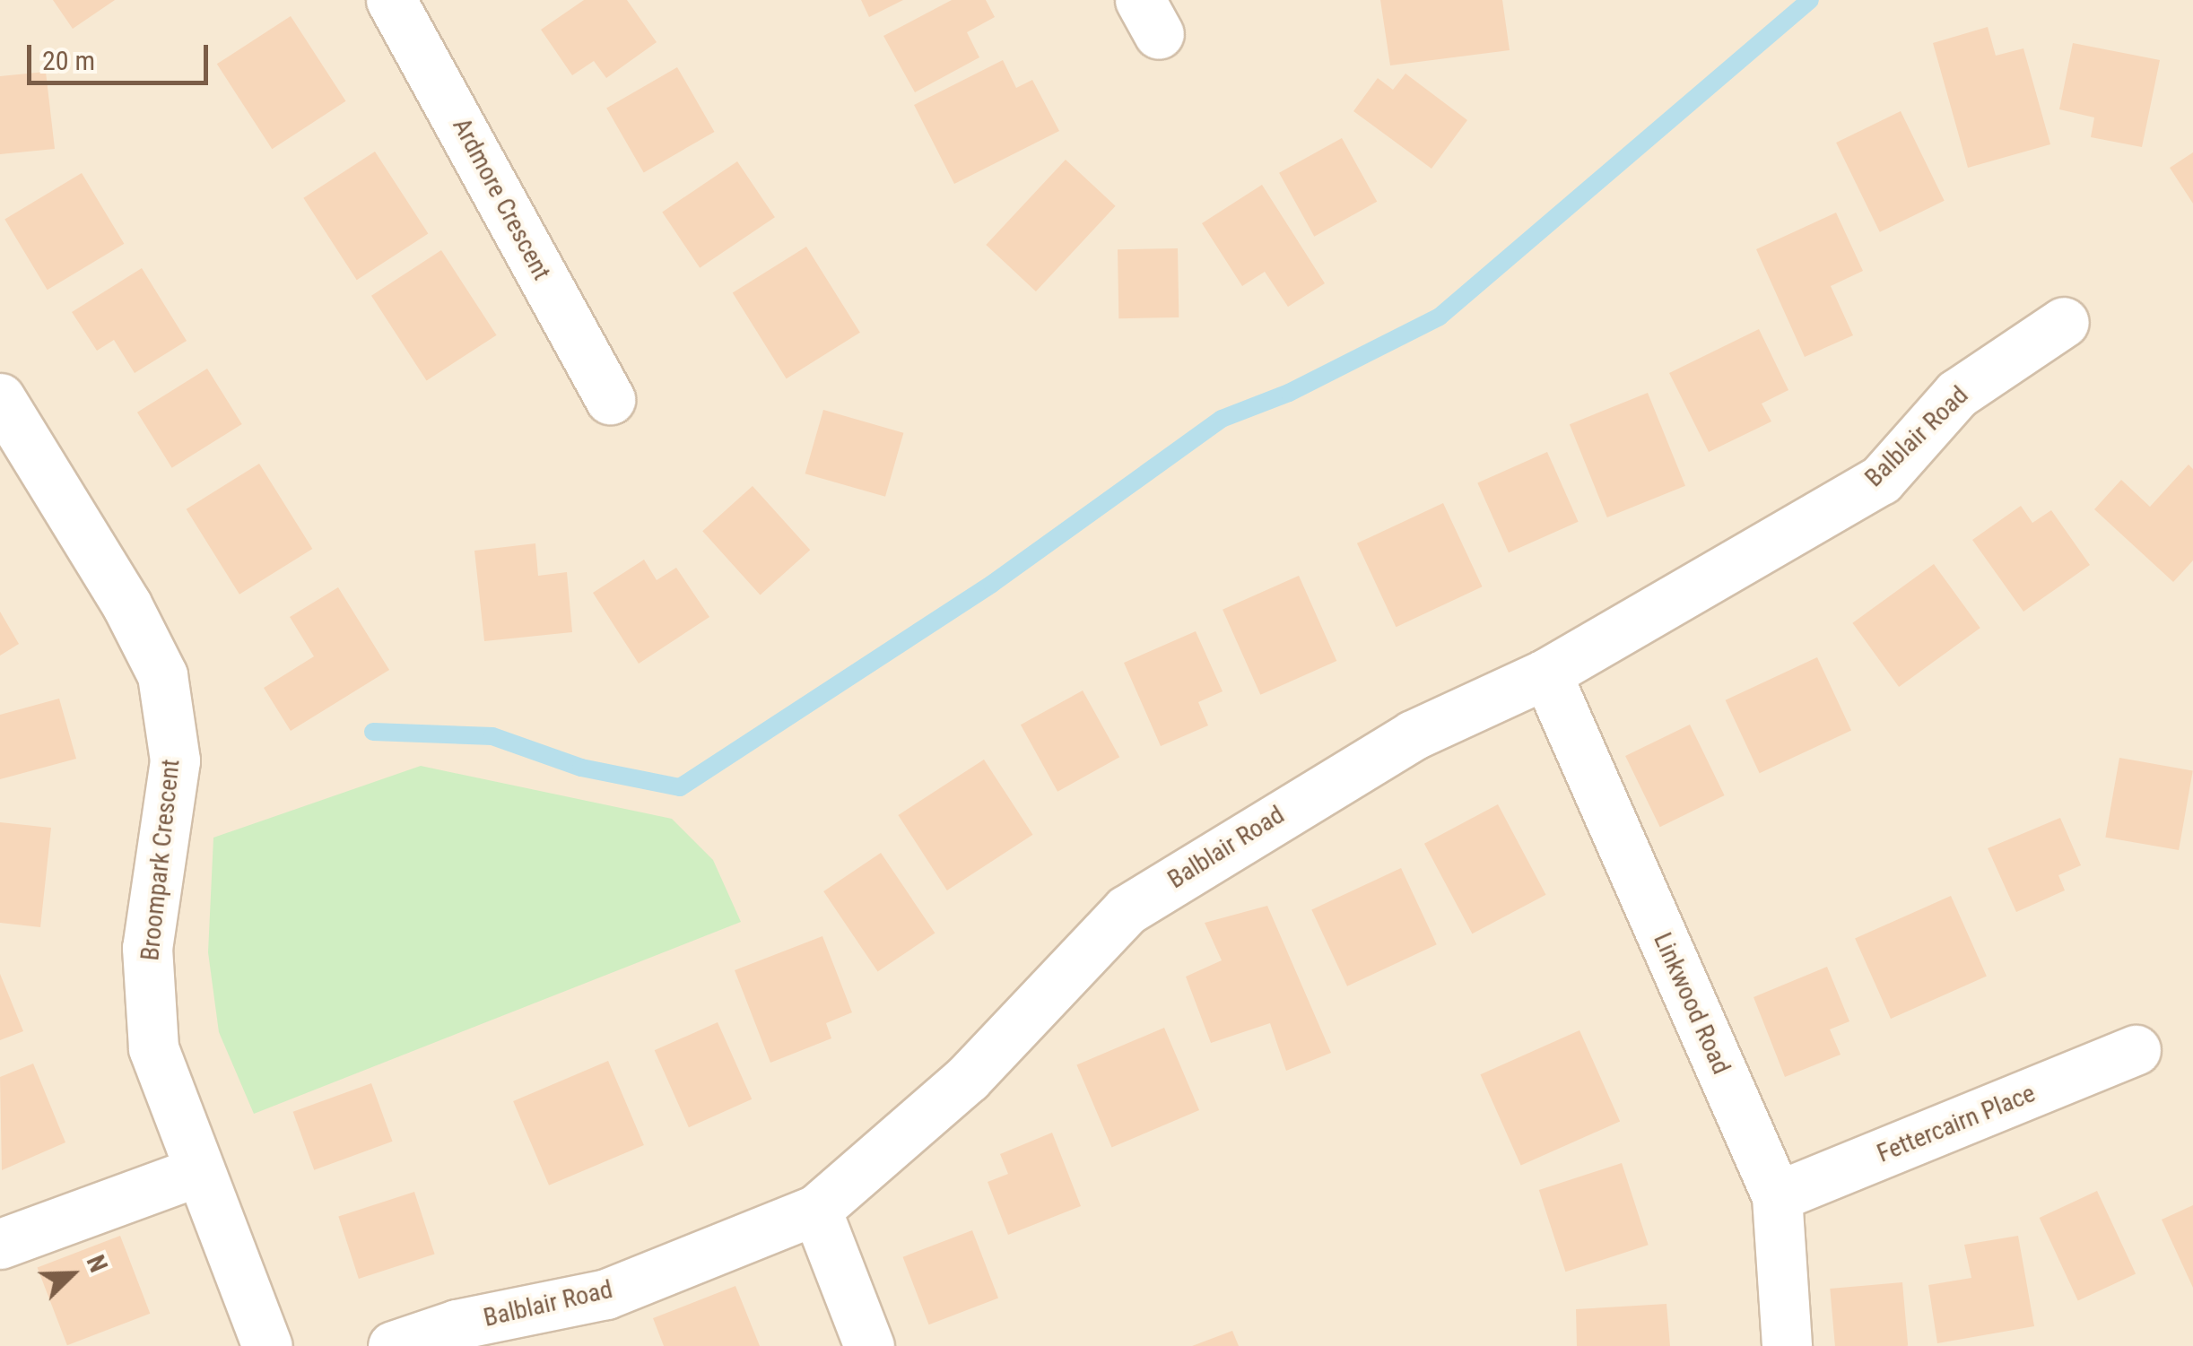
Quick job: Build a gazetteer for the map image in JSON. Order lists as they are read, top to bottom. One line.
{"streets":{"street":["Ardmore Crescent","Balblair Road","Broompark Crescent","Linkwood Road","Fettercairn Place"]},"crossings":[["Balblair Road","Linkwood Road"],["Linkwood Road","Fettercairn Place"]],"scale_bar":"20 m","north":"top right"}
